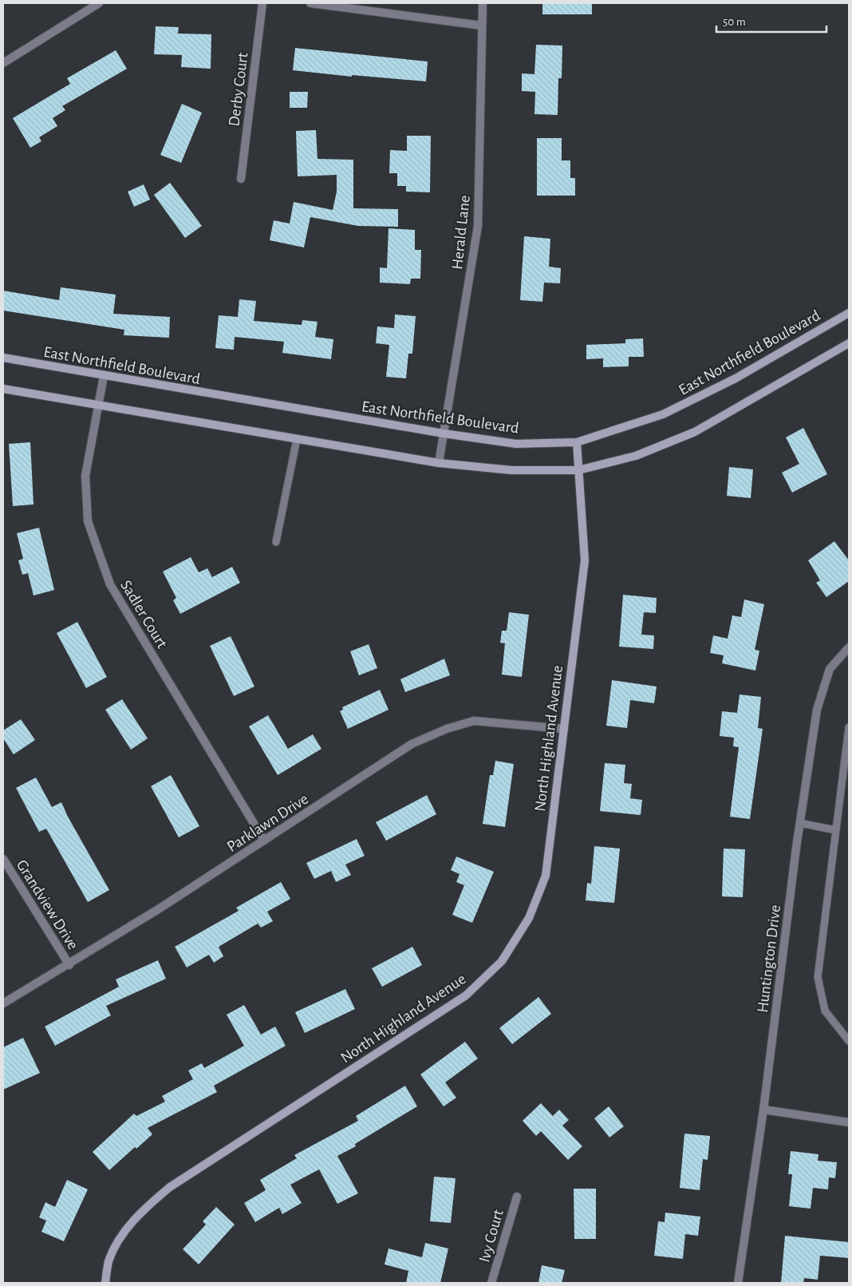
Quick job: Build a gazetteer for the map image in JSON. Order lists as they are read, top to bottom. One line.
{"streets":{"main road":["East Northfield Boulevard","North Highland Avenue"],"street":["Derby Court","Herald Lane","Sadler Court","Parklawn Drive","Grandview Drive","Huntington Drive","Ivy Court"]},"crossings":[["Herald Lane","East Northfield Boulevard"],["East Northfield Boulevard","Sadler Court"],["East Northfield Boulevard","North Highland Avenue"],["Sadler Court","Parklawn Drive"],["North Highland Avenue","Parklawn Drive"],["Parklawn Drive","Grandview Drive"]],"scale_bar":"50 m"}
